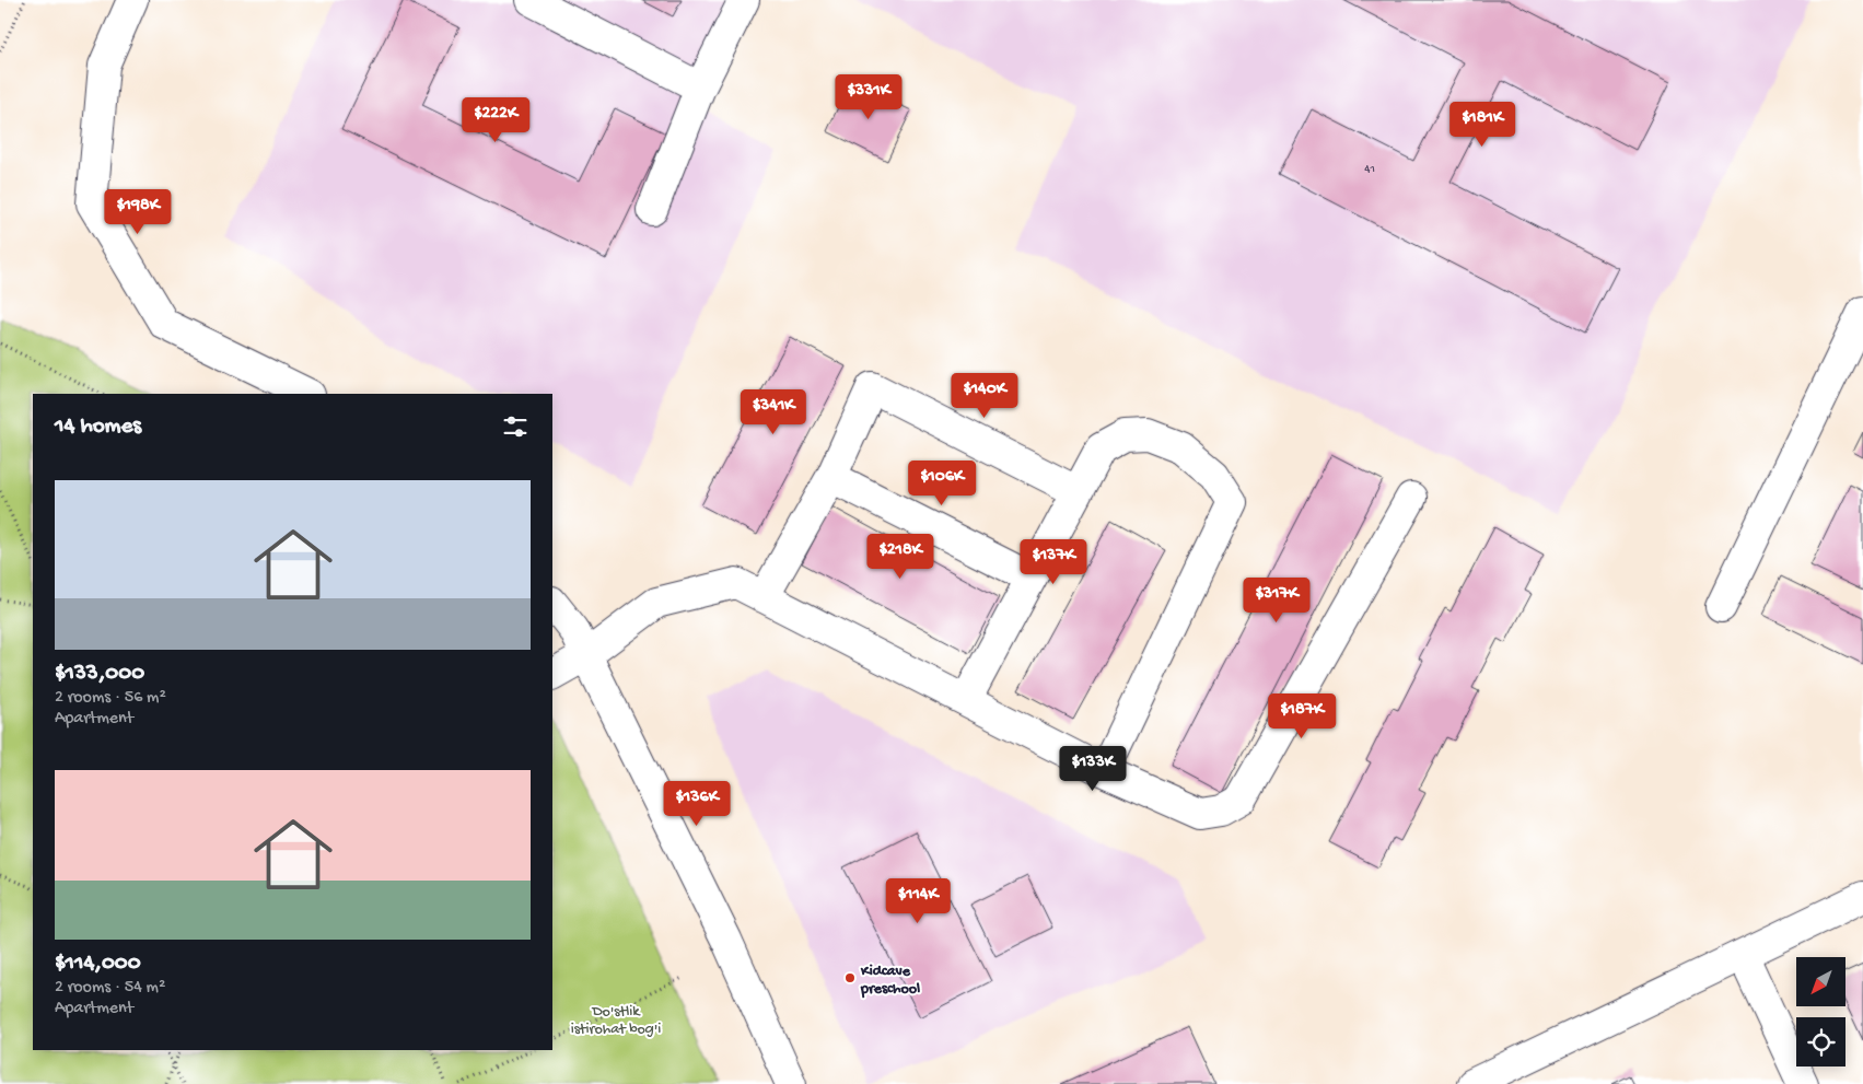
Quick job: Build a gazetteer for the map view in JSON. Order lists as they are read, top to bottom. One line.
{"parks":["Do'stlik istirohat bog'i"],"places":["Kidcave preschool"],"house_numbers":["41"],"north":"bottom left","page":{"price":["$331K","$222K","$181K","$198K","$140K","$341K","$106K","$218K","$137K","$317K","$187K","$133K","$136K","$114K"],"heading":"14 homes","list":[{"name":"$133,000","note":"2 rooms · 56 m² · Apartment"},{"name":"$114,000","note":"2 rooms · 54 m² · Apartment"}]}}
